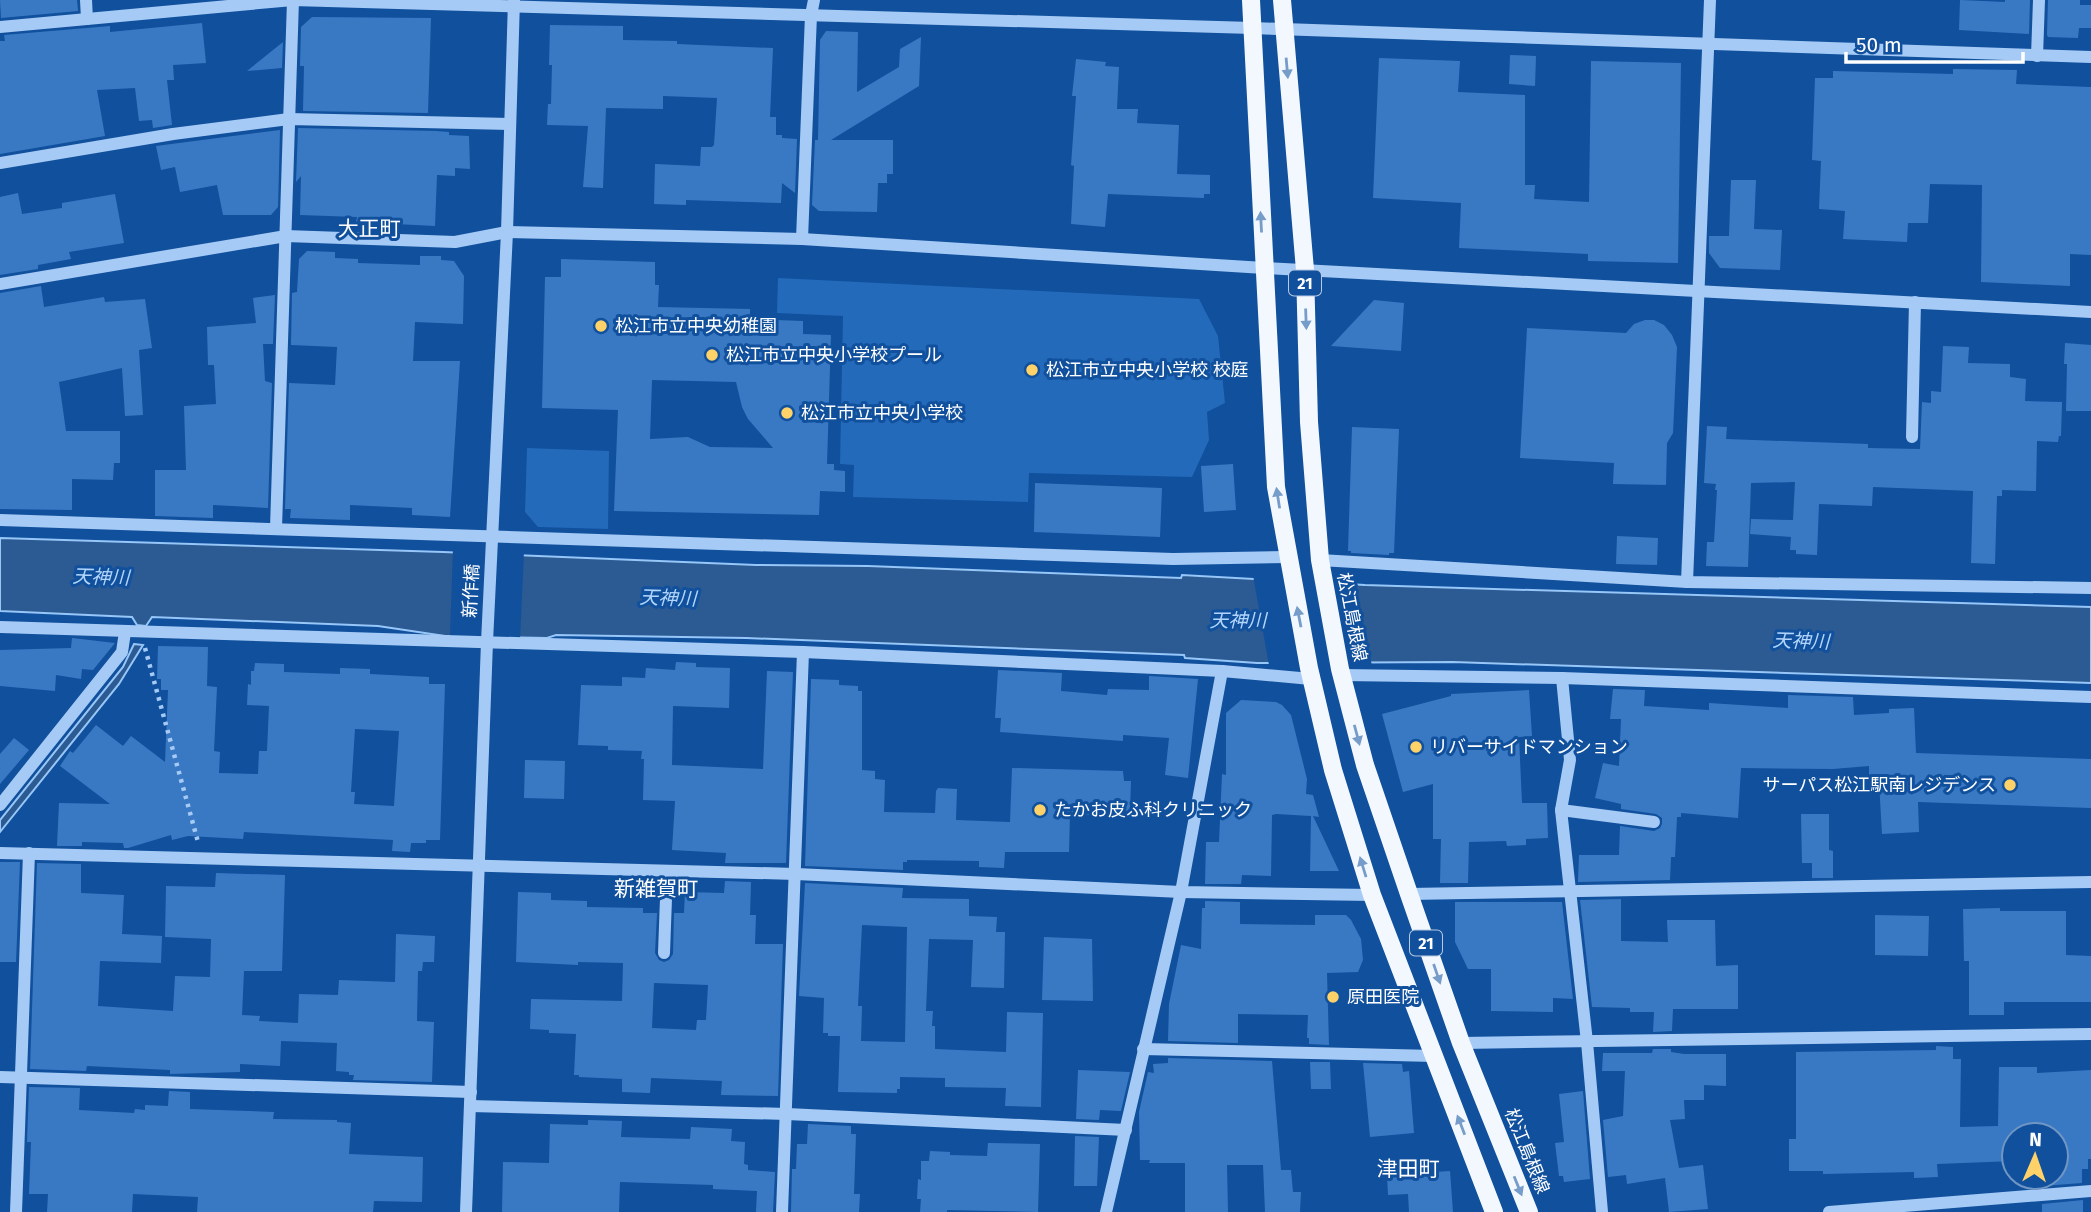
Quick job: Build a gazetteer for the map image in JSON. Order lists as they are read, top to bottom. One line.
{"streets":{"main road":["21","松江島根線"],"street":["新作橋"]},"districts":["大正町","新雑賀町","津田町"],"water":["天神川"],"places":["松江市立中央幼稚園","松江市立中央小学校プール","松江市立中央小学校 校庭","松江市立中央小学校","リバーサイドマンション","サーパス松江駅南レジデンス","たかお皮ふ科クリニック","原田医院"],"scale_bar":"50 m","north":"top"}
